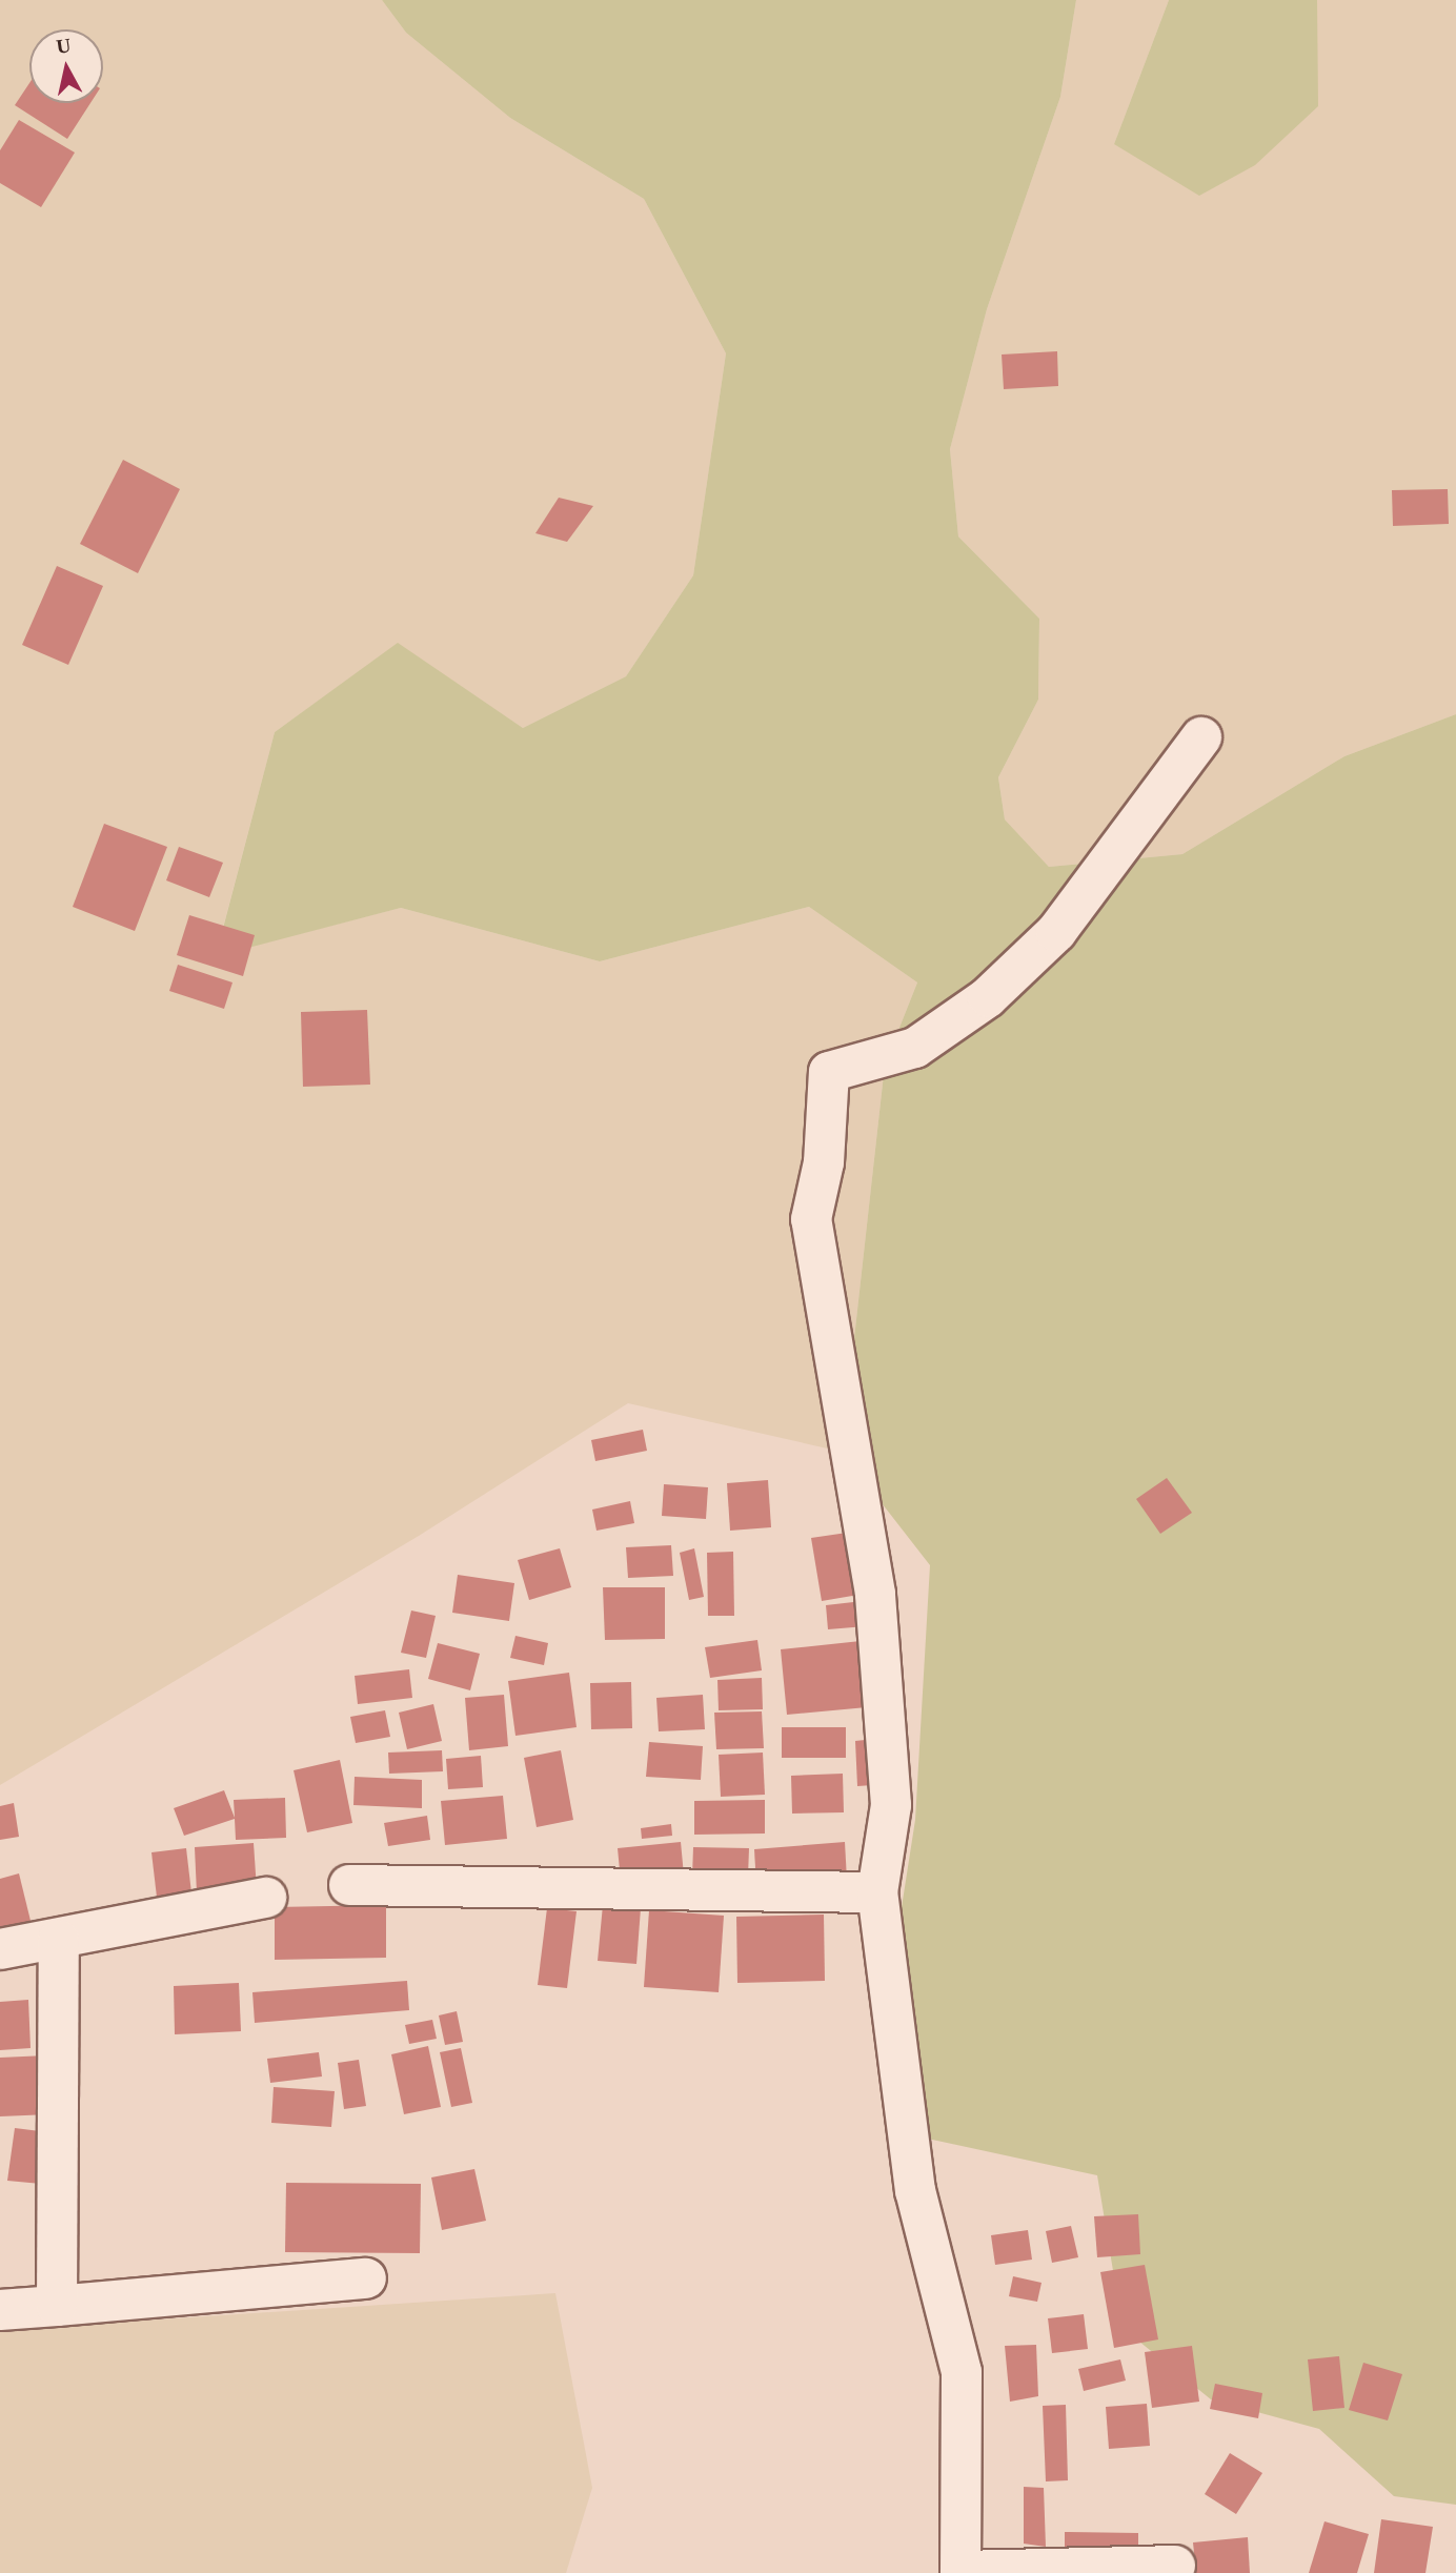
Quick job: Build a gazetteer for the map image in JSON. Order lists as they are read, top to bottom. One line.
{"north":"top"}
